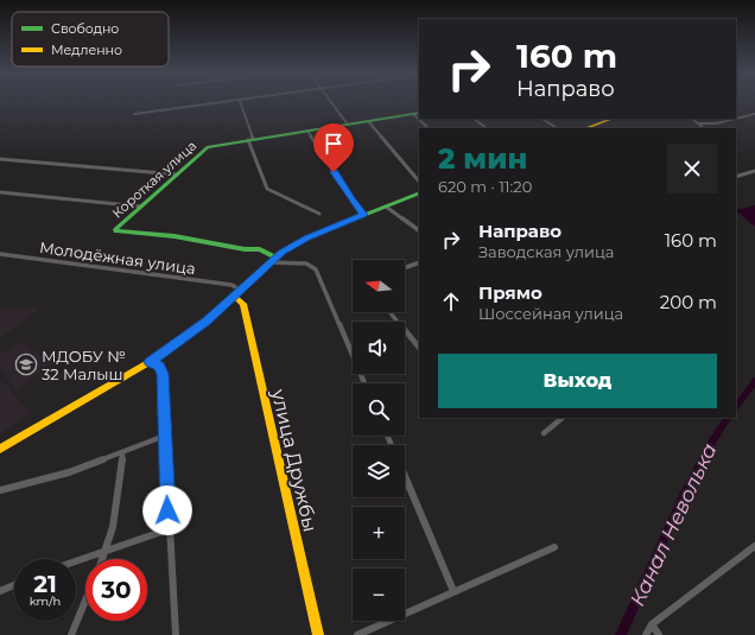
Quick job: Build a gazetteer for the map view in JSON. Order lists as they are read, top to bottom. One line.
{"streets":{"street":["Короткая улица","Молодёжная улица","улица Дружбы"]},"water":["Канал Неволька"],"places":{"school or university":["МДОБУ № 32 Малыш"]},"legend":["Свободно","Медленно"],"north":"left","page":{"turn":["160 m","Направо"],"heading":["2 мин","620 m · 11:20"],"list":[{"name":"Направо","note":"Заводская улица","value":"160 m"},{"name":"Прямо","note":"Шоссейная улица","value":"200 m"}],"map_buttons":["+","−"],"buttons":"Выход","speed":"21 km/h","limit":"30"}}
